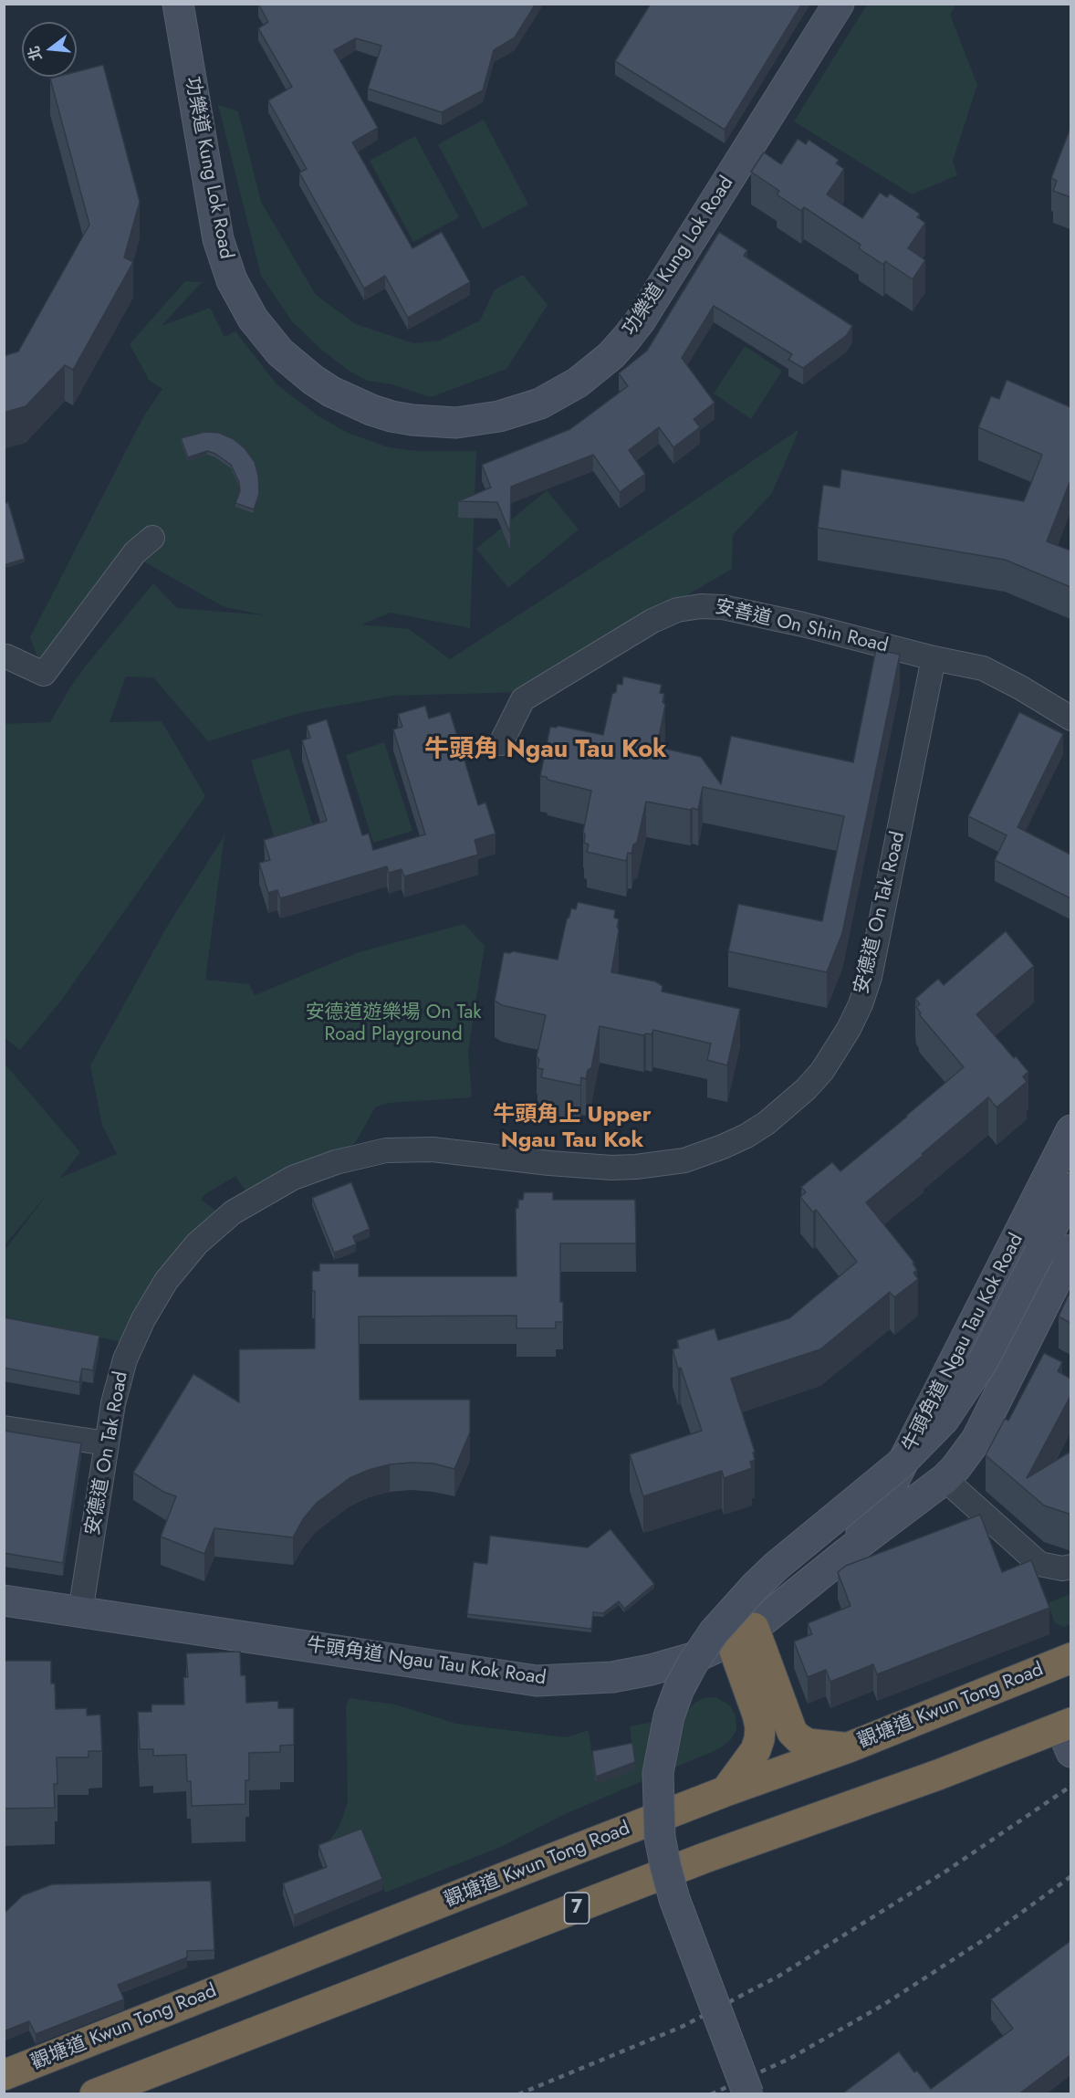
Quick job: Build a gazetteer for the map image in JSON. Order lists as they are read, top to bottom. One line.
{"streets":{"highway":["觀塘道 Kwun Tong Road","7"],"main road":["功樂道 Kung Lok Road","牛頭角道 Ngau Tau Kok Road"],"street":["安善道 On Shin Road","安德道 On Tak Road"]},"crossings":[["安善道 On Shin Road","安德道 On Tak Road"],["安德道 On Tak Road","牛頭角道 Ngau Tau Kok Road"]],"districts":["牛頭角 Ngau Tau Kok","牛頭角上 Upper Ngau Tau Kok"],"parks":["安德道遊樂場 On Tak Road Playground"],"north":"left"}
